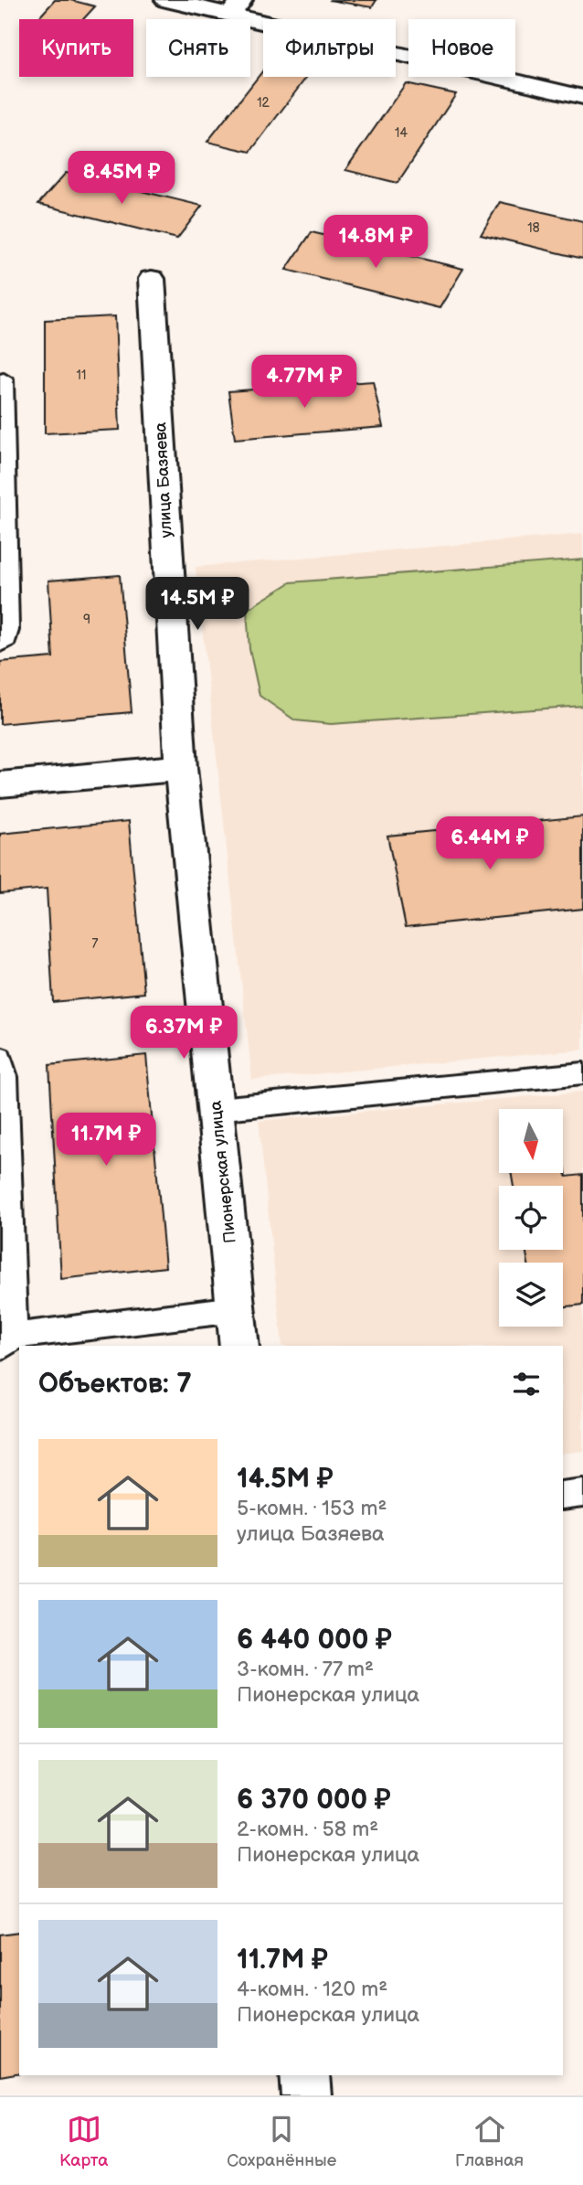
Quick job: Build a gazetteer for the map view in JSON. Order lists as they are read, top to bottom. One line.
{"streets":{"street":["улица Базяева","Пионерская улица"]},"crossings":[["улица Базяева","Пионерская улица"]],"house_numbers":["12","14","18","11","9","7"],"north":"bottom","page":{"chip":["Купить","Снять","Фильтры","Новое"],"price":["8.45M ₽","14.8M ₽","4.77M ₽","14.5M ₽","6.44M ₽","6.37M ₽","11.7M ₽"],"heading":"Объектов: 7","list":[{"name":"14.5M ₽","note":"5-комн. · 153 m² · улица Базяева"},{"name":"6 440 000 ₽","note":"3-комн. · 77 m² · Пионерская улица"},{"name":"6 370 000 ₽","note":"2-комн. · 58 m² · Пионерская улица"},{"name":"11.7M ₽","note":"4-комн. · 120 m² · Пионерская улица"}],"tabs":["Карта","Сохранённые","Главная"]}}
